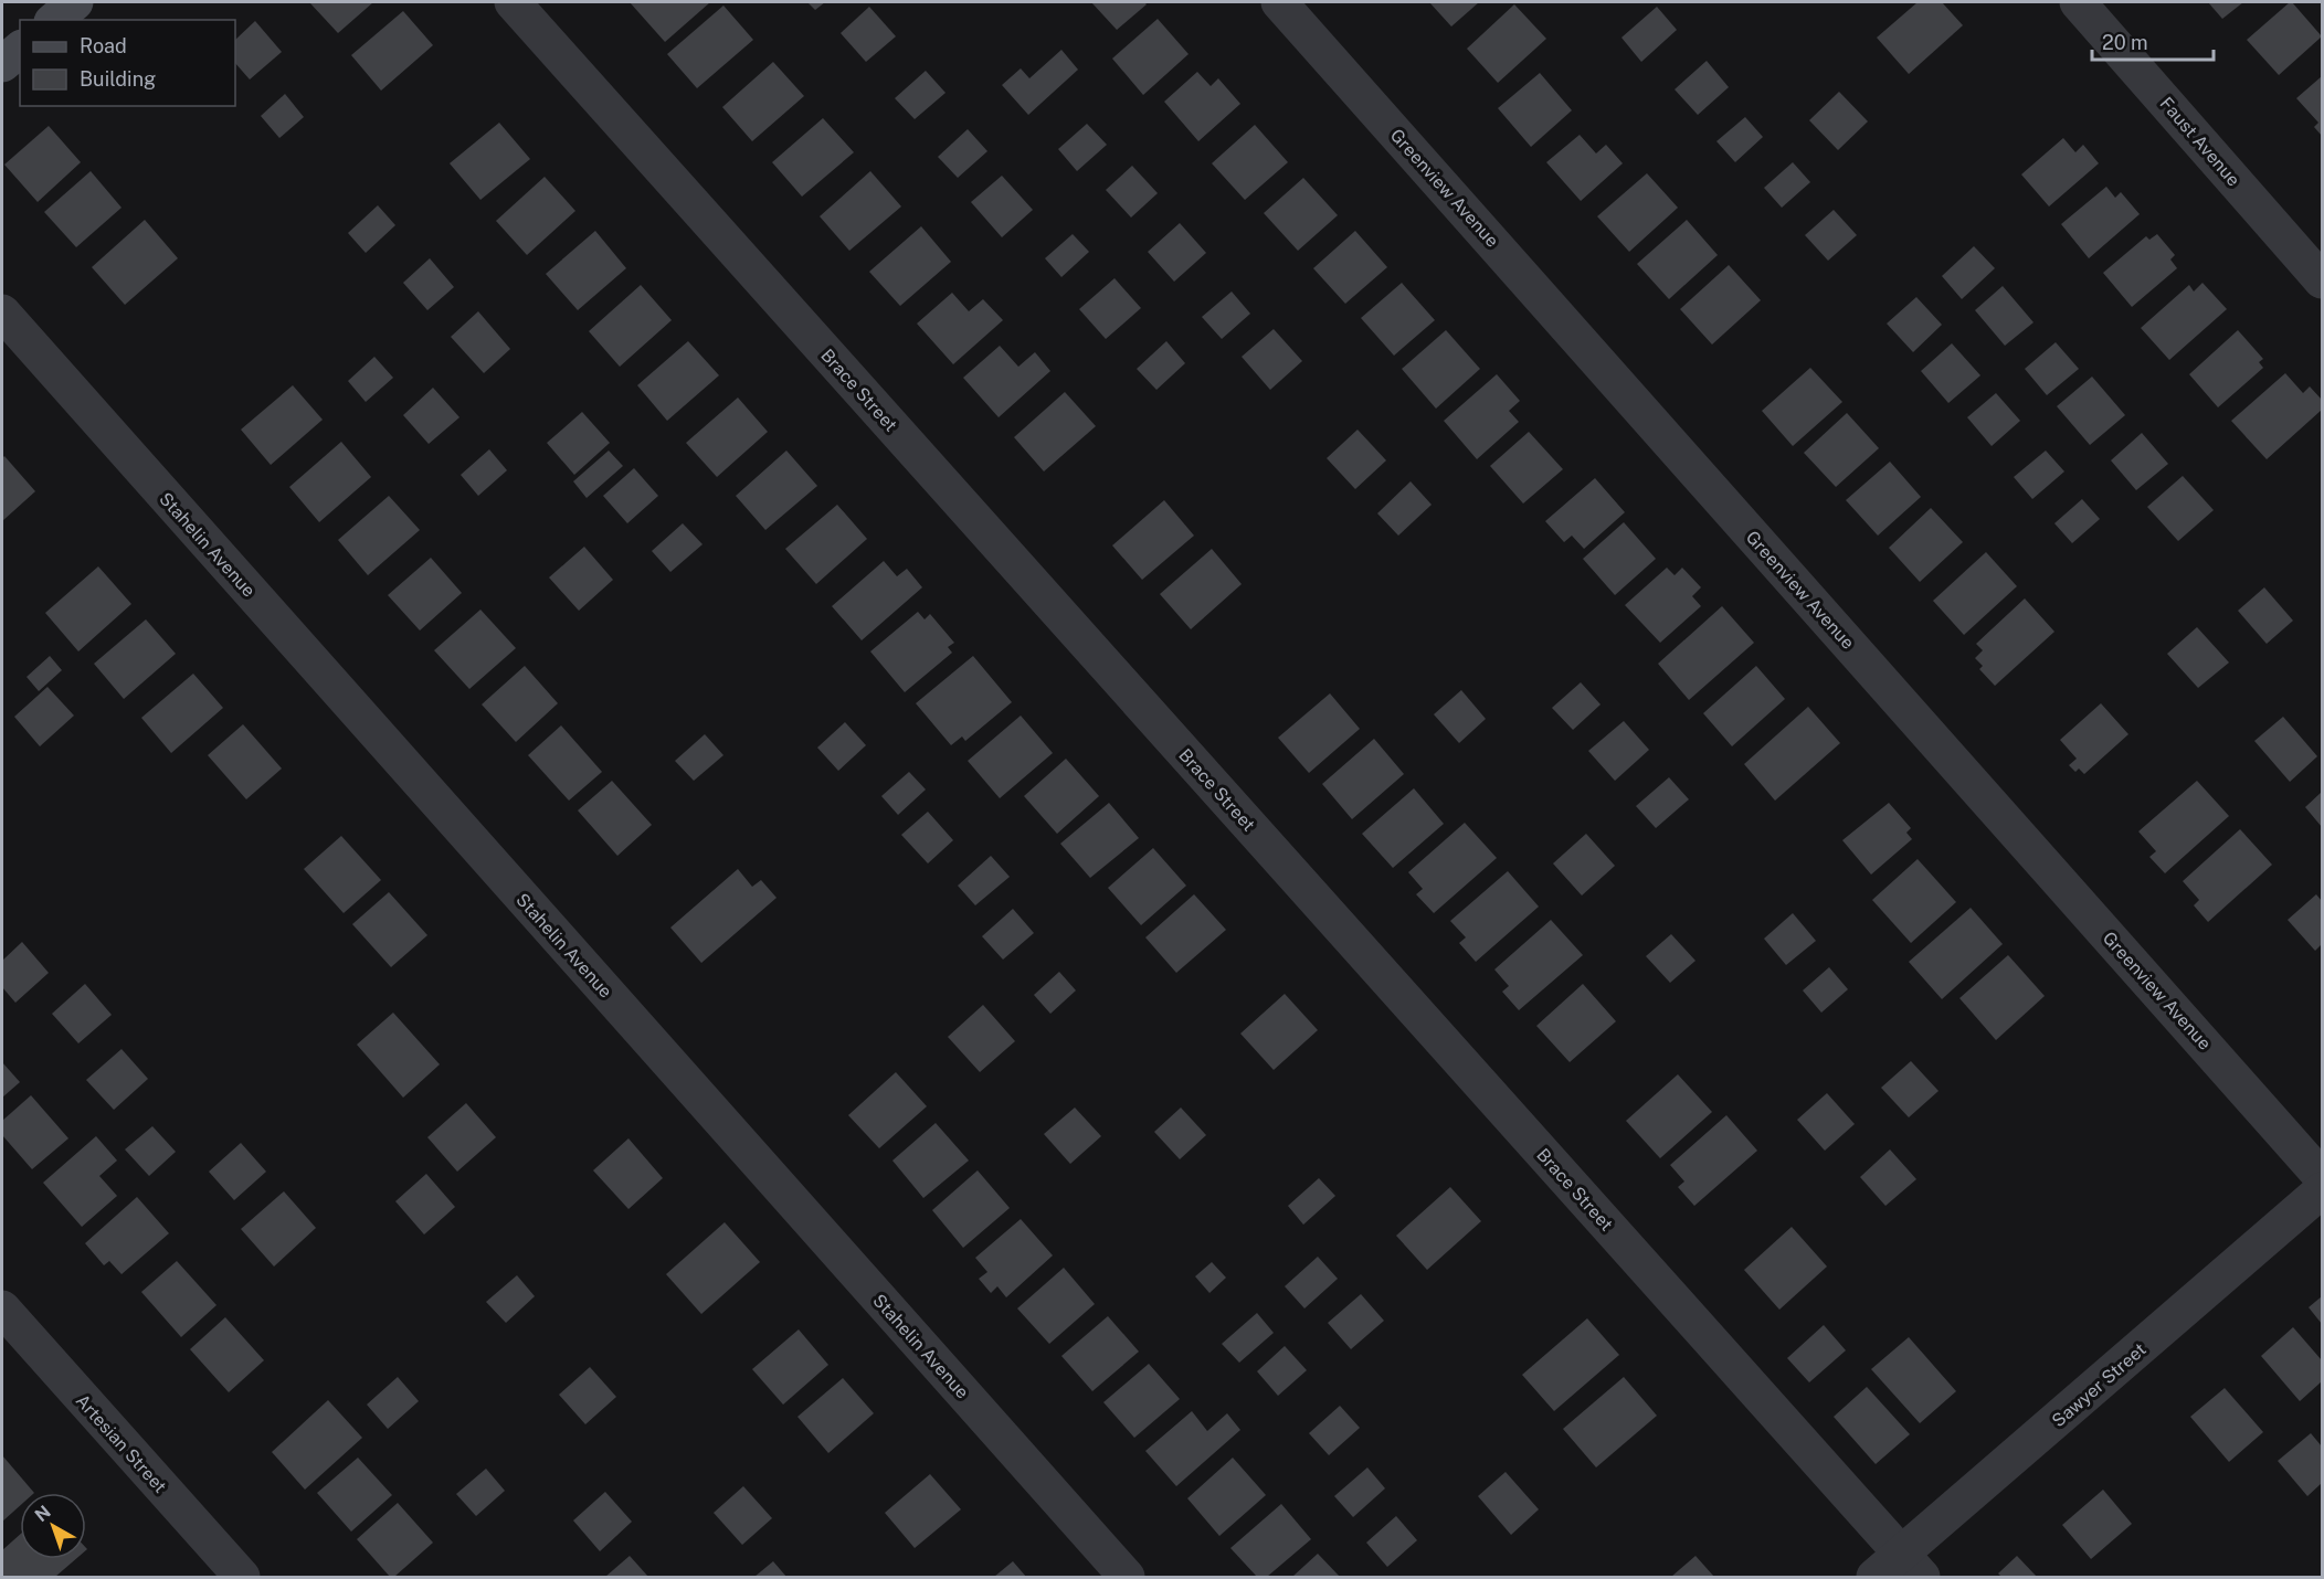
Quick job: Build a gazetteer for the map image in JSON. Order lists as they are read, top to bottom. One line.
{"streets":{"street":["Faust Avenue","Greenview Avenue","Brace Street","Stahelin Avenue","Sawyer Street","Artesian Street"]},"crossings":[["Brace Street","Sawyer Street"]],"legend":["Road","Building"],"scale_bar":"20 m","north":"top left"}
